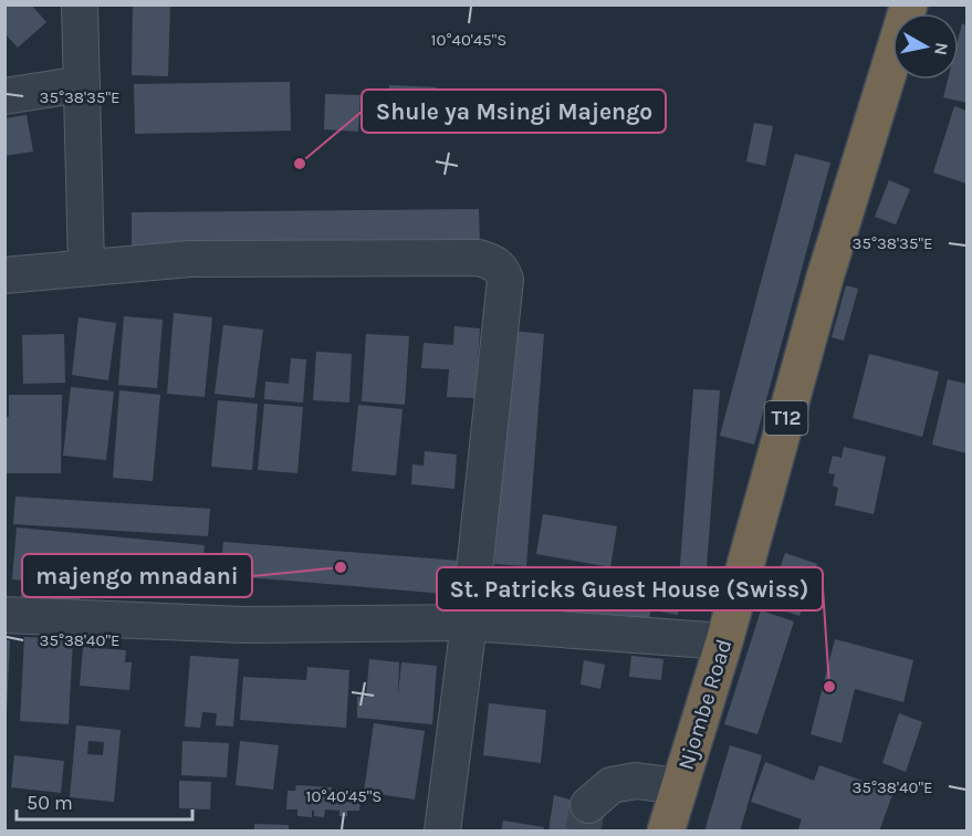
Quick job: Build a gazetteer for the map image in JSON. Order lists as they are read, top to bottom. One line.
{"streets":{"highway":["T12","Njombe Road"]},"places":["Shule ya Msingi Majengo","majengo mnadani","St. Patricks Guest House (Swiss)"],"scale_bar":"50 m","north":"right","coordinates":["10°40'45\"S","35°38'35\"E","35°38'40\"E"]}
